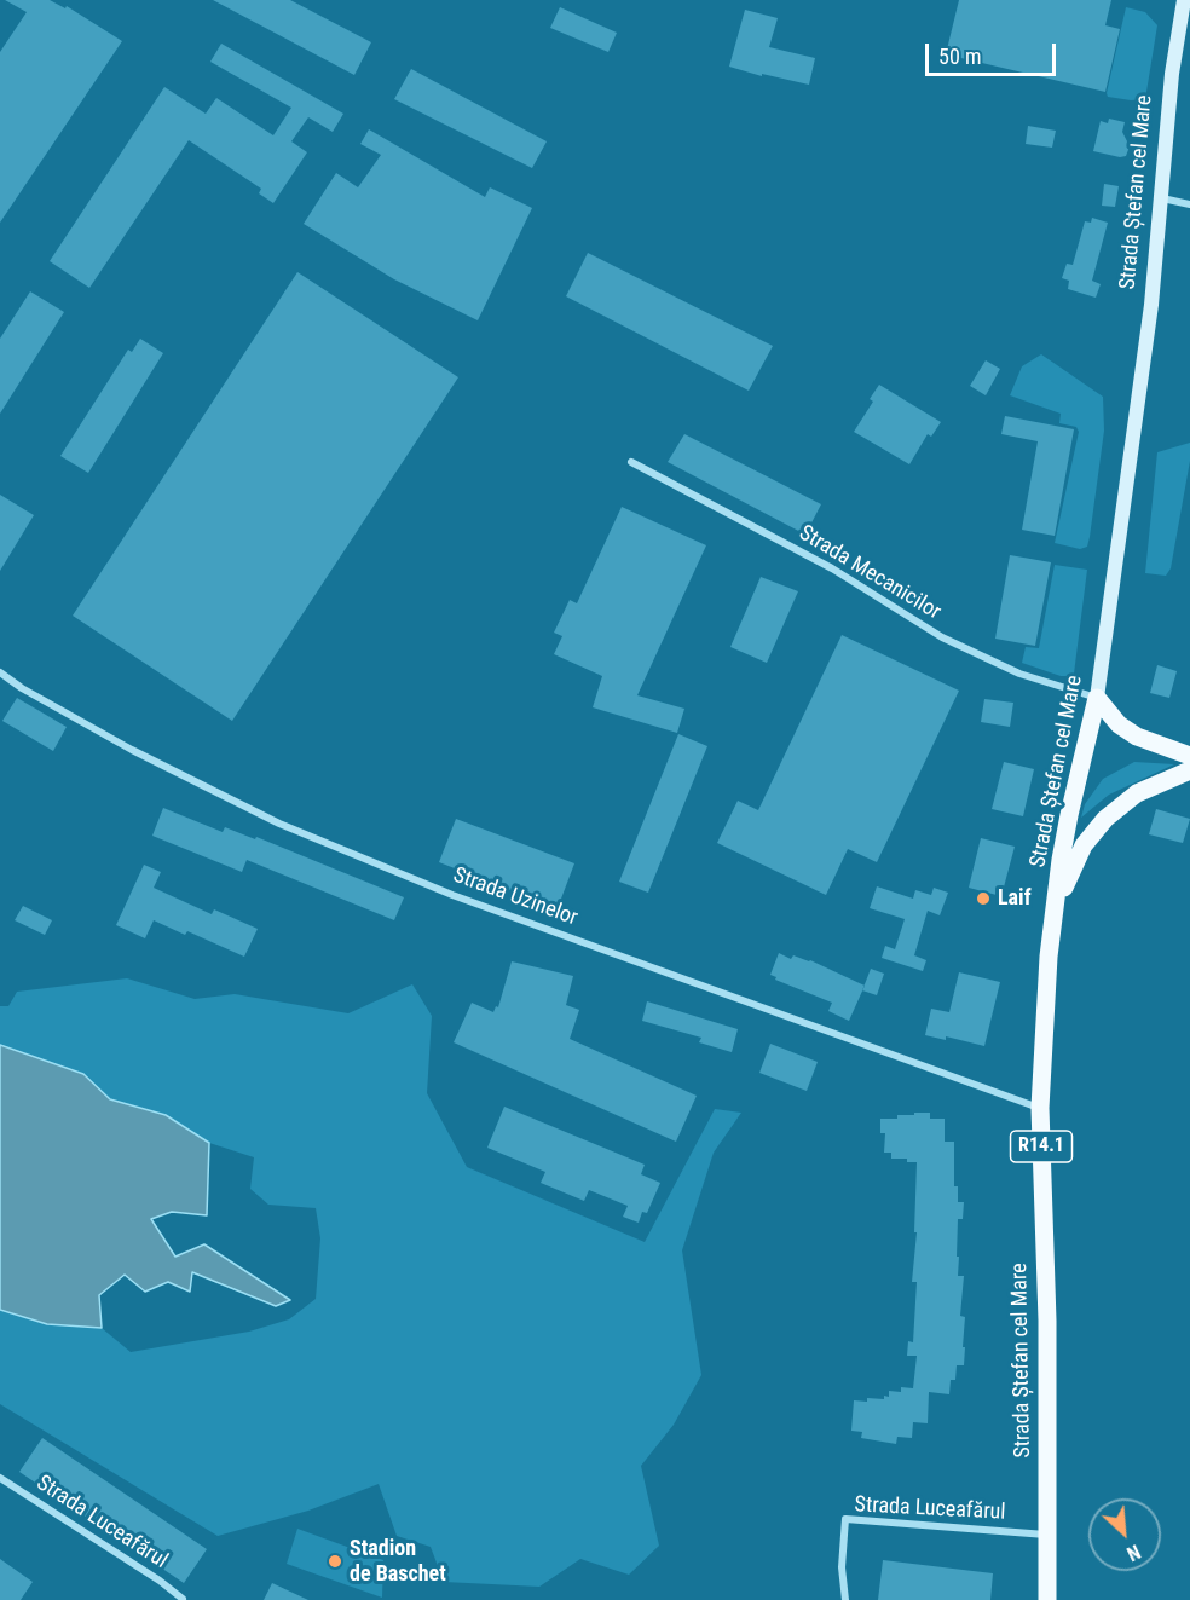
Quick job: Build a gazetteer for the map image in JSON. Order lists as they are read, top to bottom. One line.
{"streets":{"main road":["Strada Ștefan cel Mare","R14.1"],"street":["Strada Mecanicilor","Strada Uzinelor","Strada Luceafărul"]},"crossings":[["Strada Ștefan cel Mare","Strada Mecanicilor"],["Strada Ștefan cel Mare","Strada Uzinelor"],["Strada Ștefan cel Mare","R14.1"],["Strada Ștefan cel Mare","Strada Luceafărul"]],"places":["Laif","Stadion de Baschet"],"scale_bar":"50 m","north":"bottom right"}
